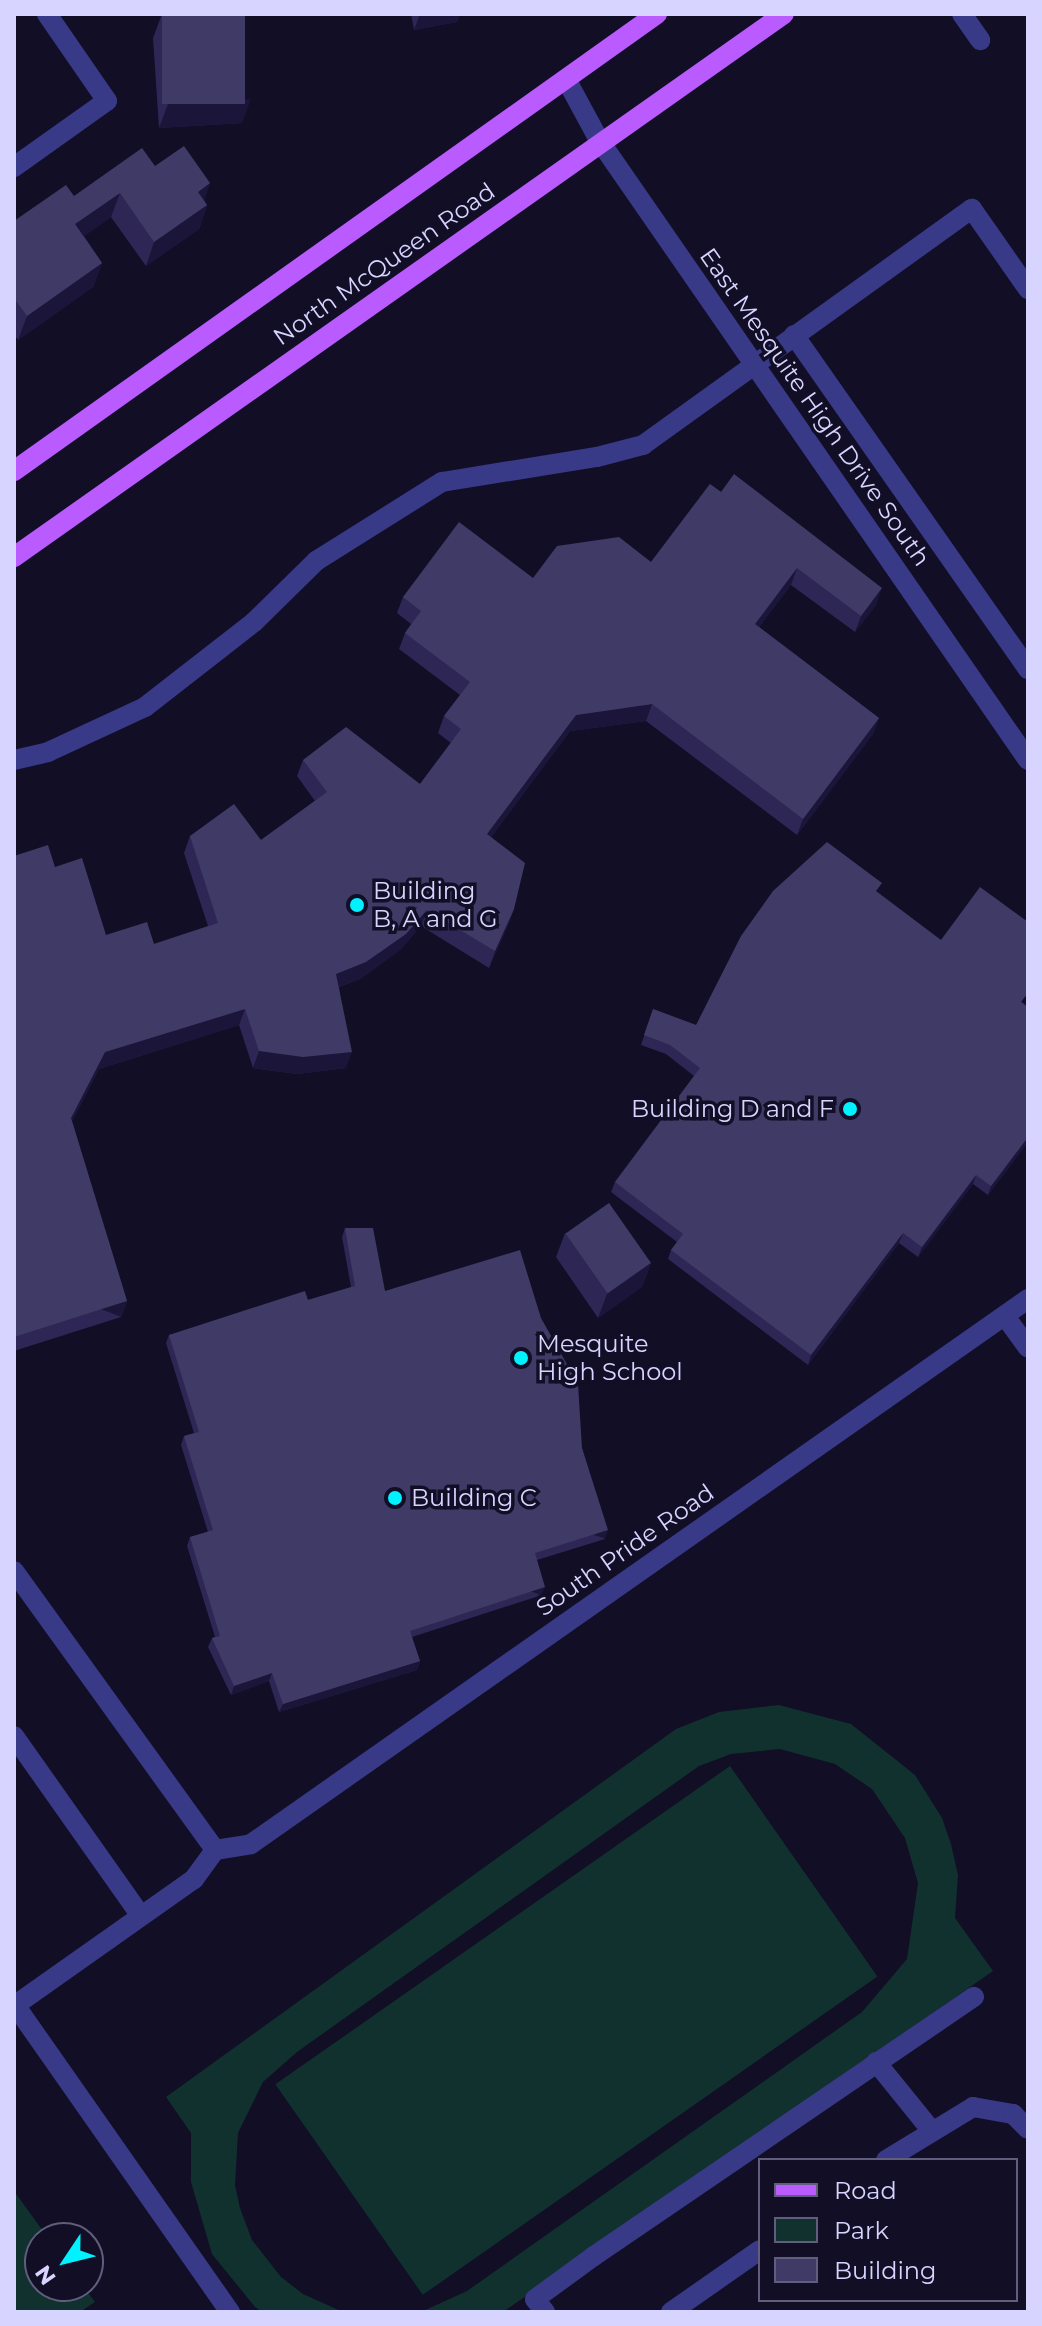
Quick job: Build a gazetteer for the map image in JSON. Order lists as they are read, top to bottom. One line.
{"streets":{"main road":["North McQueen Road"],"street":["East Mesquite High Drive South","South Pride Road"]},"crossings":[["North McQueen Road","East Mesquite High Drive South"]],"places":["Building B, A and G","Building D and F","Mesquite High School","Building C"],"legend":["Road","Park","Building"],"north":"bottom left"}
